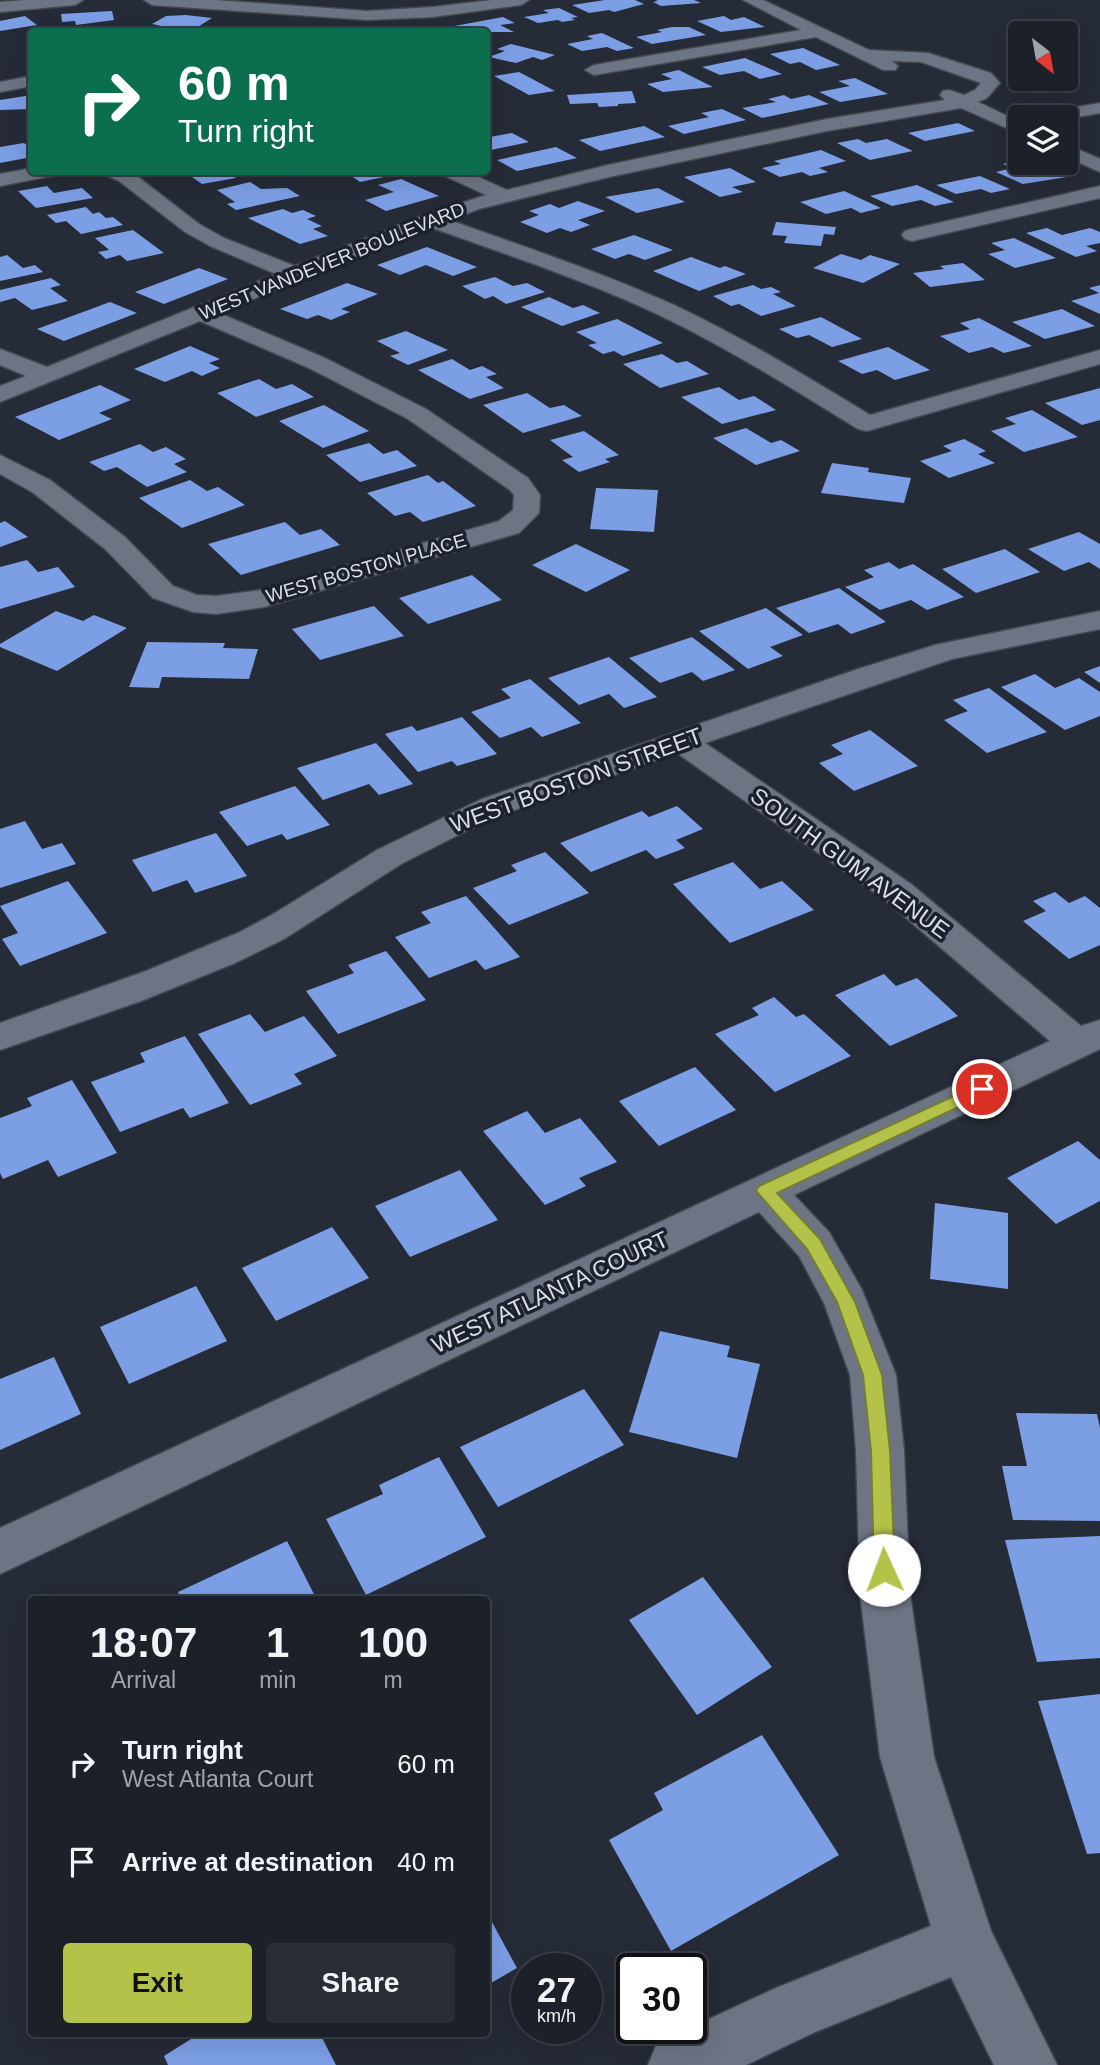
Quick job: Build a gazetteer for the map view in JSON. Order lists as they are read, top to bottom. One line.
{"streets":{"street":["WEST VANDEVER BOULEVARD","WEST BOSTON PLACE","WEST BOSTON STREET","SOUTH GUM AVENUE","WEST ATLANTA COURT"]},"crossings":[["WEST VANDEVER BOULEVARD","WEST BOSTON PLACE"],["WEST BOSTON STREET","SOUTH GUM AVENUE"],["SOUTH GUM AVENUE","WEST ATLANTA COURT"]],"north":"bottom right","page":{"turn":["60 m","Turn right"],"eta":["18:07","Arrival","1","min","100","m"],"list":[{"name":"Turn right","note":"West Atlanta Court","value":"60 m"},{"name":"Arrive at destination","value":"40 m"}],"buttons":["Exit","Share"],"speed":"27 km/h","limit":"30"}}
